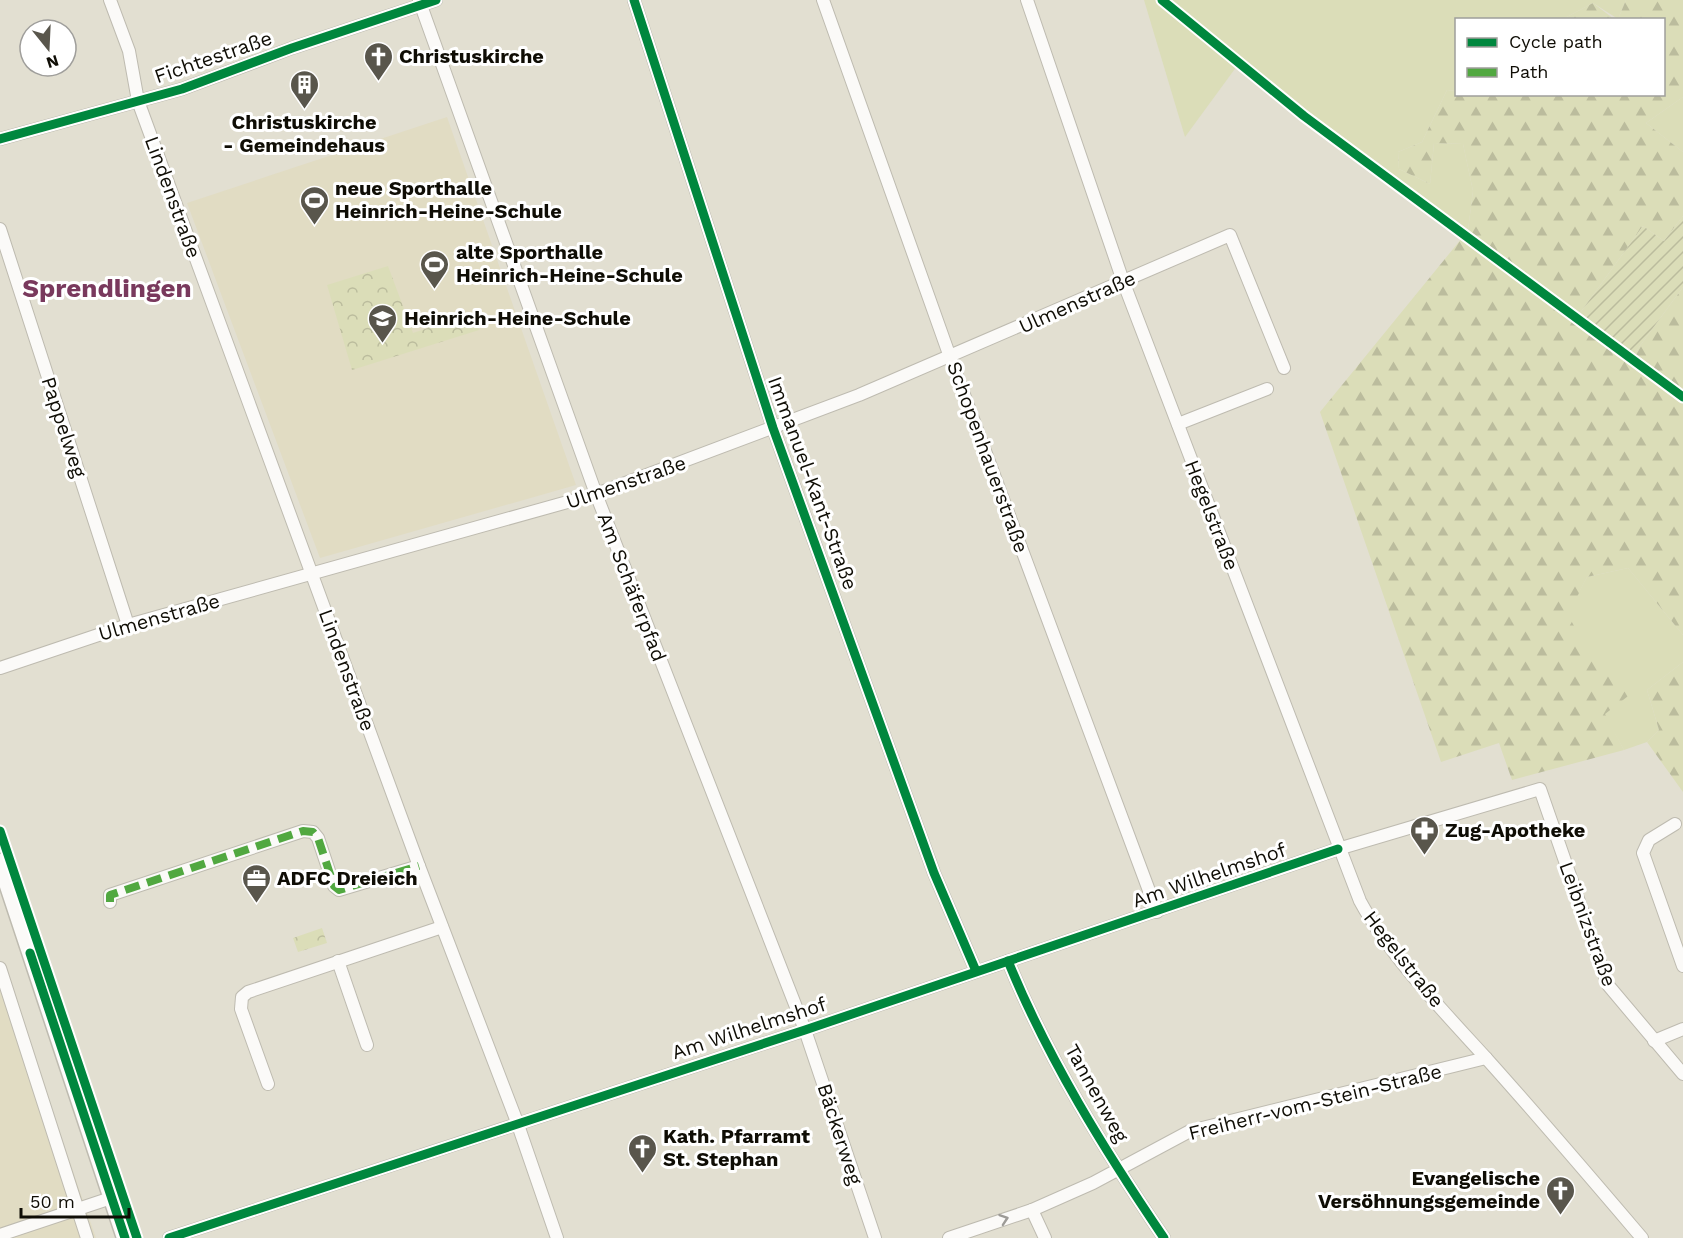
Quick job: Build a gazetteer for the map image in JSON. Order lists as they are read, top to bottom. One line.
{"streets":{"street":["Fichtestraße","Lindenstraße","Ulmenstraße","Pappelweg","Schopenhauerstraße","Immanuel-Kant-Straße","Hegelstraße","Am Schäferpfad","Am Wilhelmshof","Leibnizstraße","Tannenweg","Freiherr-vom-Stein-Straße","Bäckerweg"]},"crossings":[["Fichtestraße","Lindenstraße"],["Fichtestraße","Am Schäferpfad"],["Lindenstraße","Ulmenstraße"],["Lindenstraße","Am Wilhelmshof"],["Ulmenstraße","Pappelweg"],["Ulmenstraße","Schopenhauerstraße"],["Ulmenstraße","Immanuel-Kant-Straße"],["Ulmenstraße","Hegelstraße"],["Ulmenstraße","Am Schäferpfad"],["Schopenhauerstraße","Am Wilhelmshof"],["Immanuel-Kant-Straße","Am Wilhelmshof"],["Hegelstraße","Am Wilhelmshof"],["Hegelstraße","Freiherr-vom-Stein-Straße"],["Am Schäferpfad","Am Wilhelmshof"],["Am Schäferpfad","Bäckerweg"],["Am Wilhelmshof","Leibnizstraße"],["Am Wilhelmshof","Tannenweg"],["Am Wilhelmshof","Bäckerweg"],["Tannenweg","Freiherr-vom-Stein-Straße"]],"districts":["Sprendlingen"],"places":{"church":["Christuskirche","Kath. Pfarramt St. Stephan","Evangelische Versöhnungsgemeinde"],"building":["Christuskirche - Gemeindehaus"],"sports":["neue Sporthalle Heinrich-Heine-Schule","alte Sporthalle Heinrich-Heine-Schule"],"school or university":["Heinrich-Heine-Schule"],"pharmacy":["Zug-Apotheke"],"office":["ADFC Dreieich"]},"legend":["Cycle path","Path"],"scale_bar":"50 m","north":"bottom"}
